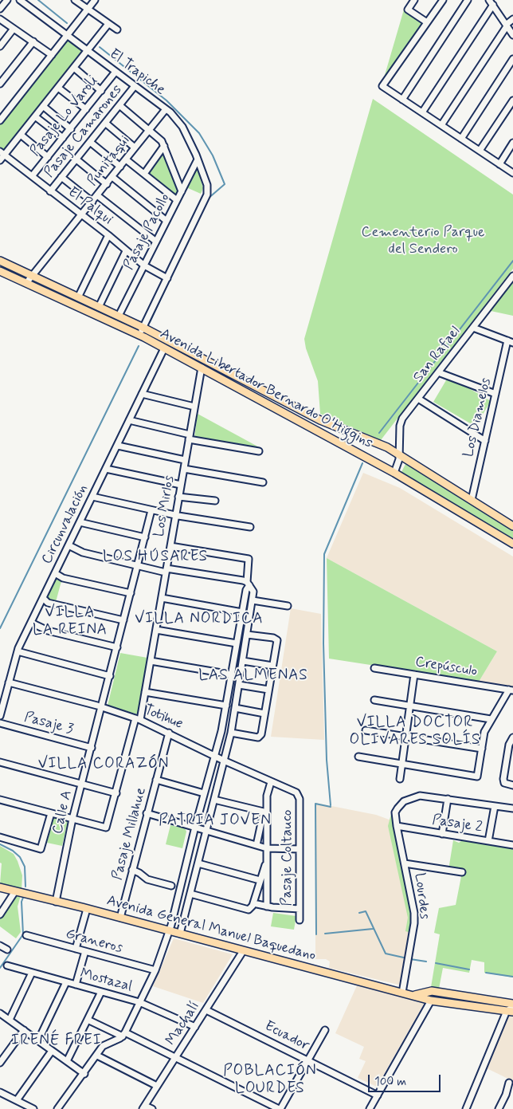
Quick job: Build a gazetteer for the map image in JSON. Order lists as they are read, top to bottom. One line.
{"streets":{"main road":["Avenida Libertador Bernardo O'Higgins","Avenida General Manuel Baquedano"],"street":["El Trapiche","Pasaje Lo Varoli","Pasaje Camarones","Punitaqui","El Palqui","Pasaje Pacollo","San Rafael","Los Diamelos","Los Mirlos","Circunvalación","Crepúsculo","Totihue","Pasaje 3","Calle A","Pasaje 2","Pasaje Millahue","Pasaje Coltauco","Lourdes","Graneros","Mostazal","Machalí","Ecuador"]},"crossings":[["El Trapiche","Pasaje Lo Varoli"],["El Trapiche","Pasaje Camarones"],["El Trapiche","Punitaqui"],["El Trapiche","El Palqui"],["El Trapiche","Pasaje Pacollo"],["Pasaje Lo Varoli","El Palqui"],["Pasaje Camarones","El Palqui"],["Punitaqui","El Palqui"],["Punitaqui","Avenida Libertador Bernardo O'Higgins"],["El Palqui","Pasaje Pacollo"],["Pasaje Pacollo","Avenida Libertador Bernardo O'Higgins"],["San Rafael","Avenida Libertador Bernardo O'Higgins"],["Avenida Libertador Bernardo O'Higgins","Los Diamelos"],["Avenida Libertador Bernardo O'Higgins","Los Mirlos"],["Avenida Libertador Bernardo O'Higgins","Circunvalación"],["Los Mirlos","Totihue"],["Los Mirlos","Calle A"],["Circunvalación","Totihue"],["Totihue","Calle A"],["Totihue","Pasaje Millahue"],["Totihue","Pasaje Coltauco"],["Pasaje 3","Calle A"],["Calle A","Avenida General Manuel Baquedano"],["Pasaje 2","Lourdes"],["Pasaje Millahue","Avenida General Manuel Baquedano"],["Lourdes","Avenida General Manuel Baquedano"],["Avenida General Manuel Baquedano","Machalí"],["Mostazal","Machalí"],["Machalí","Ecuador"]],"districts":["LOS HÚSARES","VILLA LA REINA","VILLA NORDICA","LAS ALMENAS","VILLA DOCTOR OLIVARES SOLÍS","VILLA CORAZÓN","PATRIA JOVEN","IRENÉ FREI","POBLACIÓN LOURDES"],"parks":["Cementerio Parque del Sendero"],"scale_bar":"100 m"}
